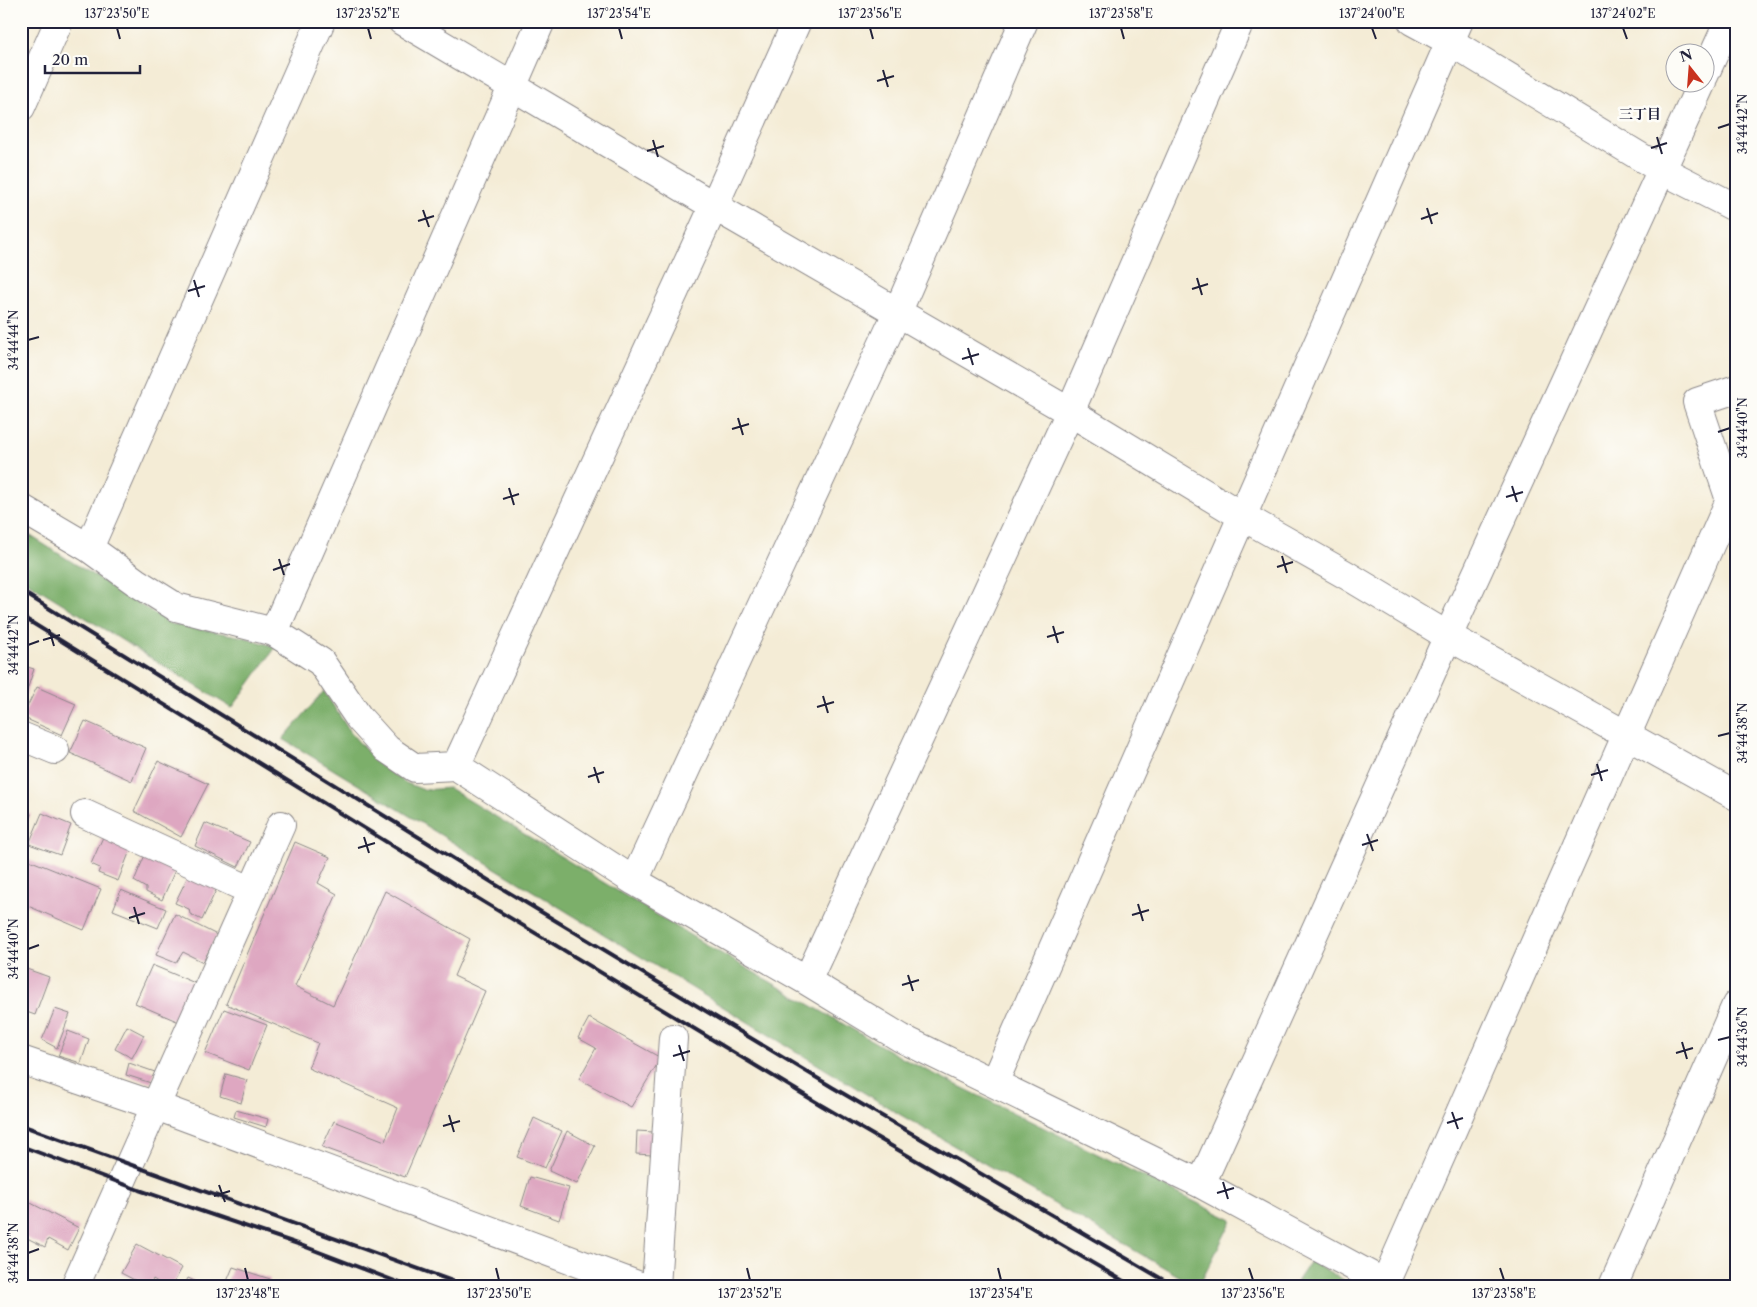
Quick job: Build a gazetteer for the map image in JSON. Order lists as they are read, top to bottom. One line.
{"districts":["三丁目"],"scale_bar":"20 m","north":"top","coordinates":["137°23'50\"E","137°23'52\"E","137°23'54\"E","137°23'56\"E","137°23'58\"E","137°24'00\"E","137°24'02\"E","34°44'42\"N","34°44'44\"N","34°44'40\"N","34°44'38\"N","34°44'36\"N","137°23'48\"E"]}
